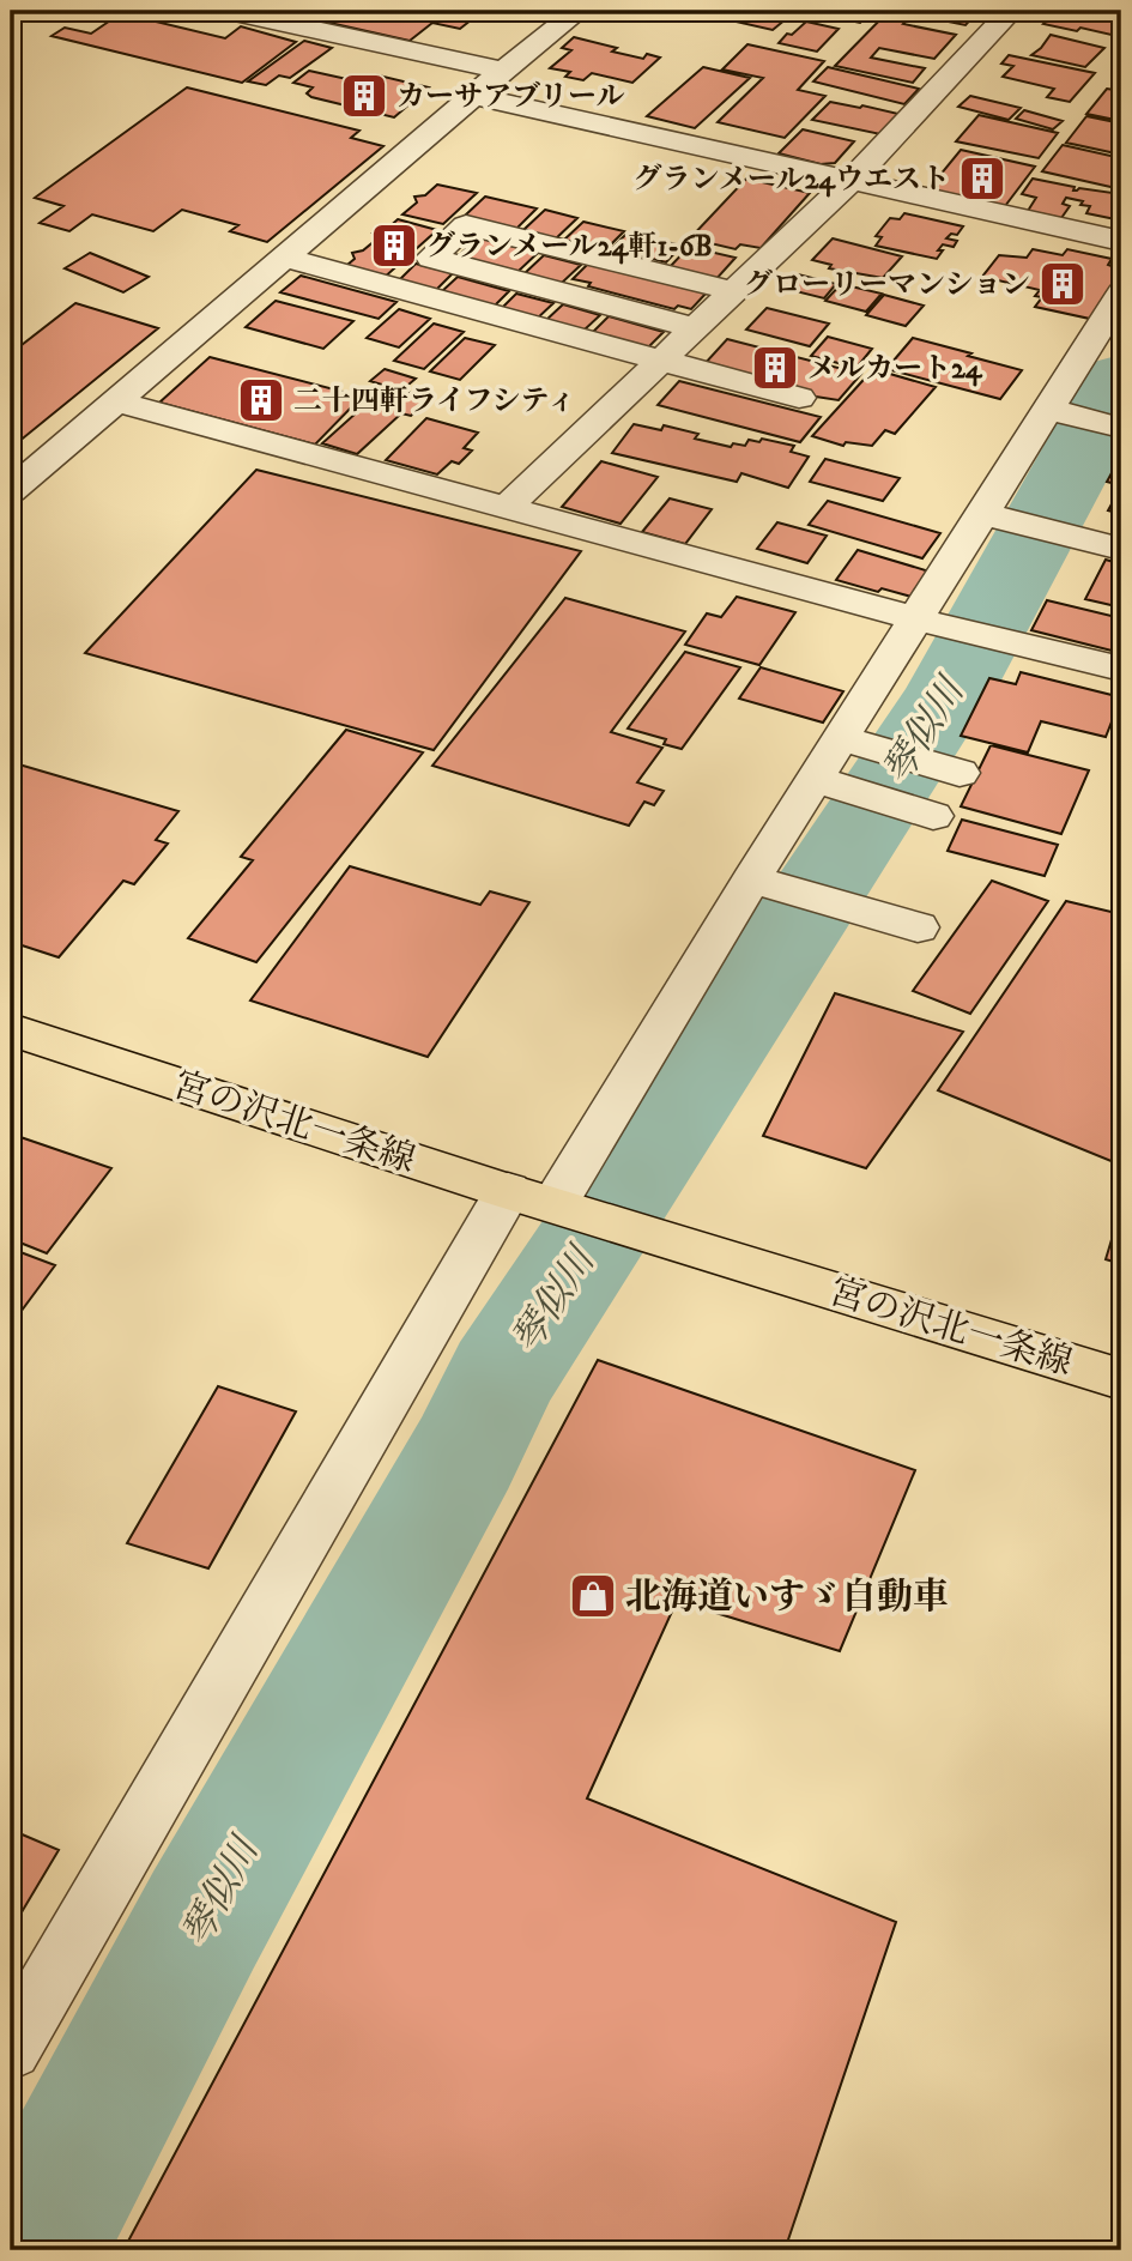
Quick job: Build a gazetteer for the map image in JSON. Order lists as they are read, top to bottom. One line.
{"streets":{"main road":["宮の沢北一条線"]},"water":["琴似川"],"places":{"building":["カーサアブリール","グランメール24ウエスト","グランメール24軒1-6B","グローリーマンション","メルカート24","二十四軒ライフシティ"],"shop":["北海道いすゞ自動車"]}}
